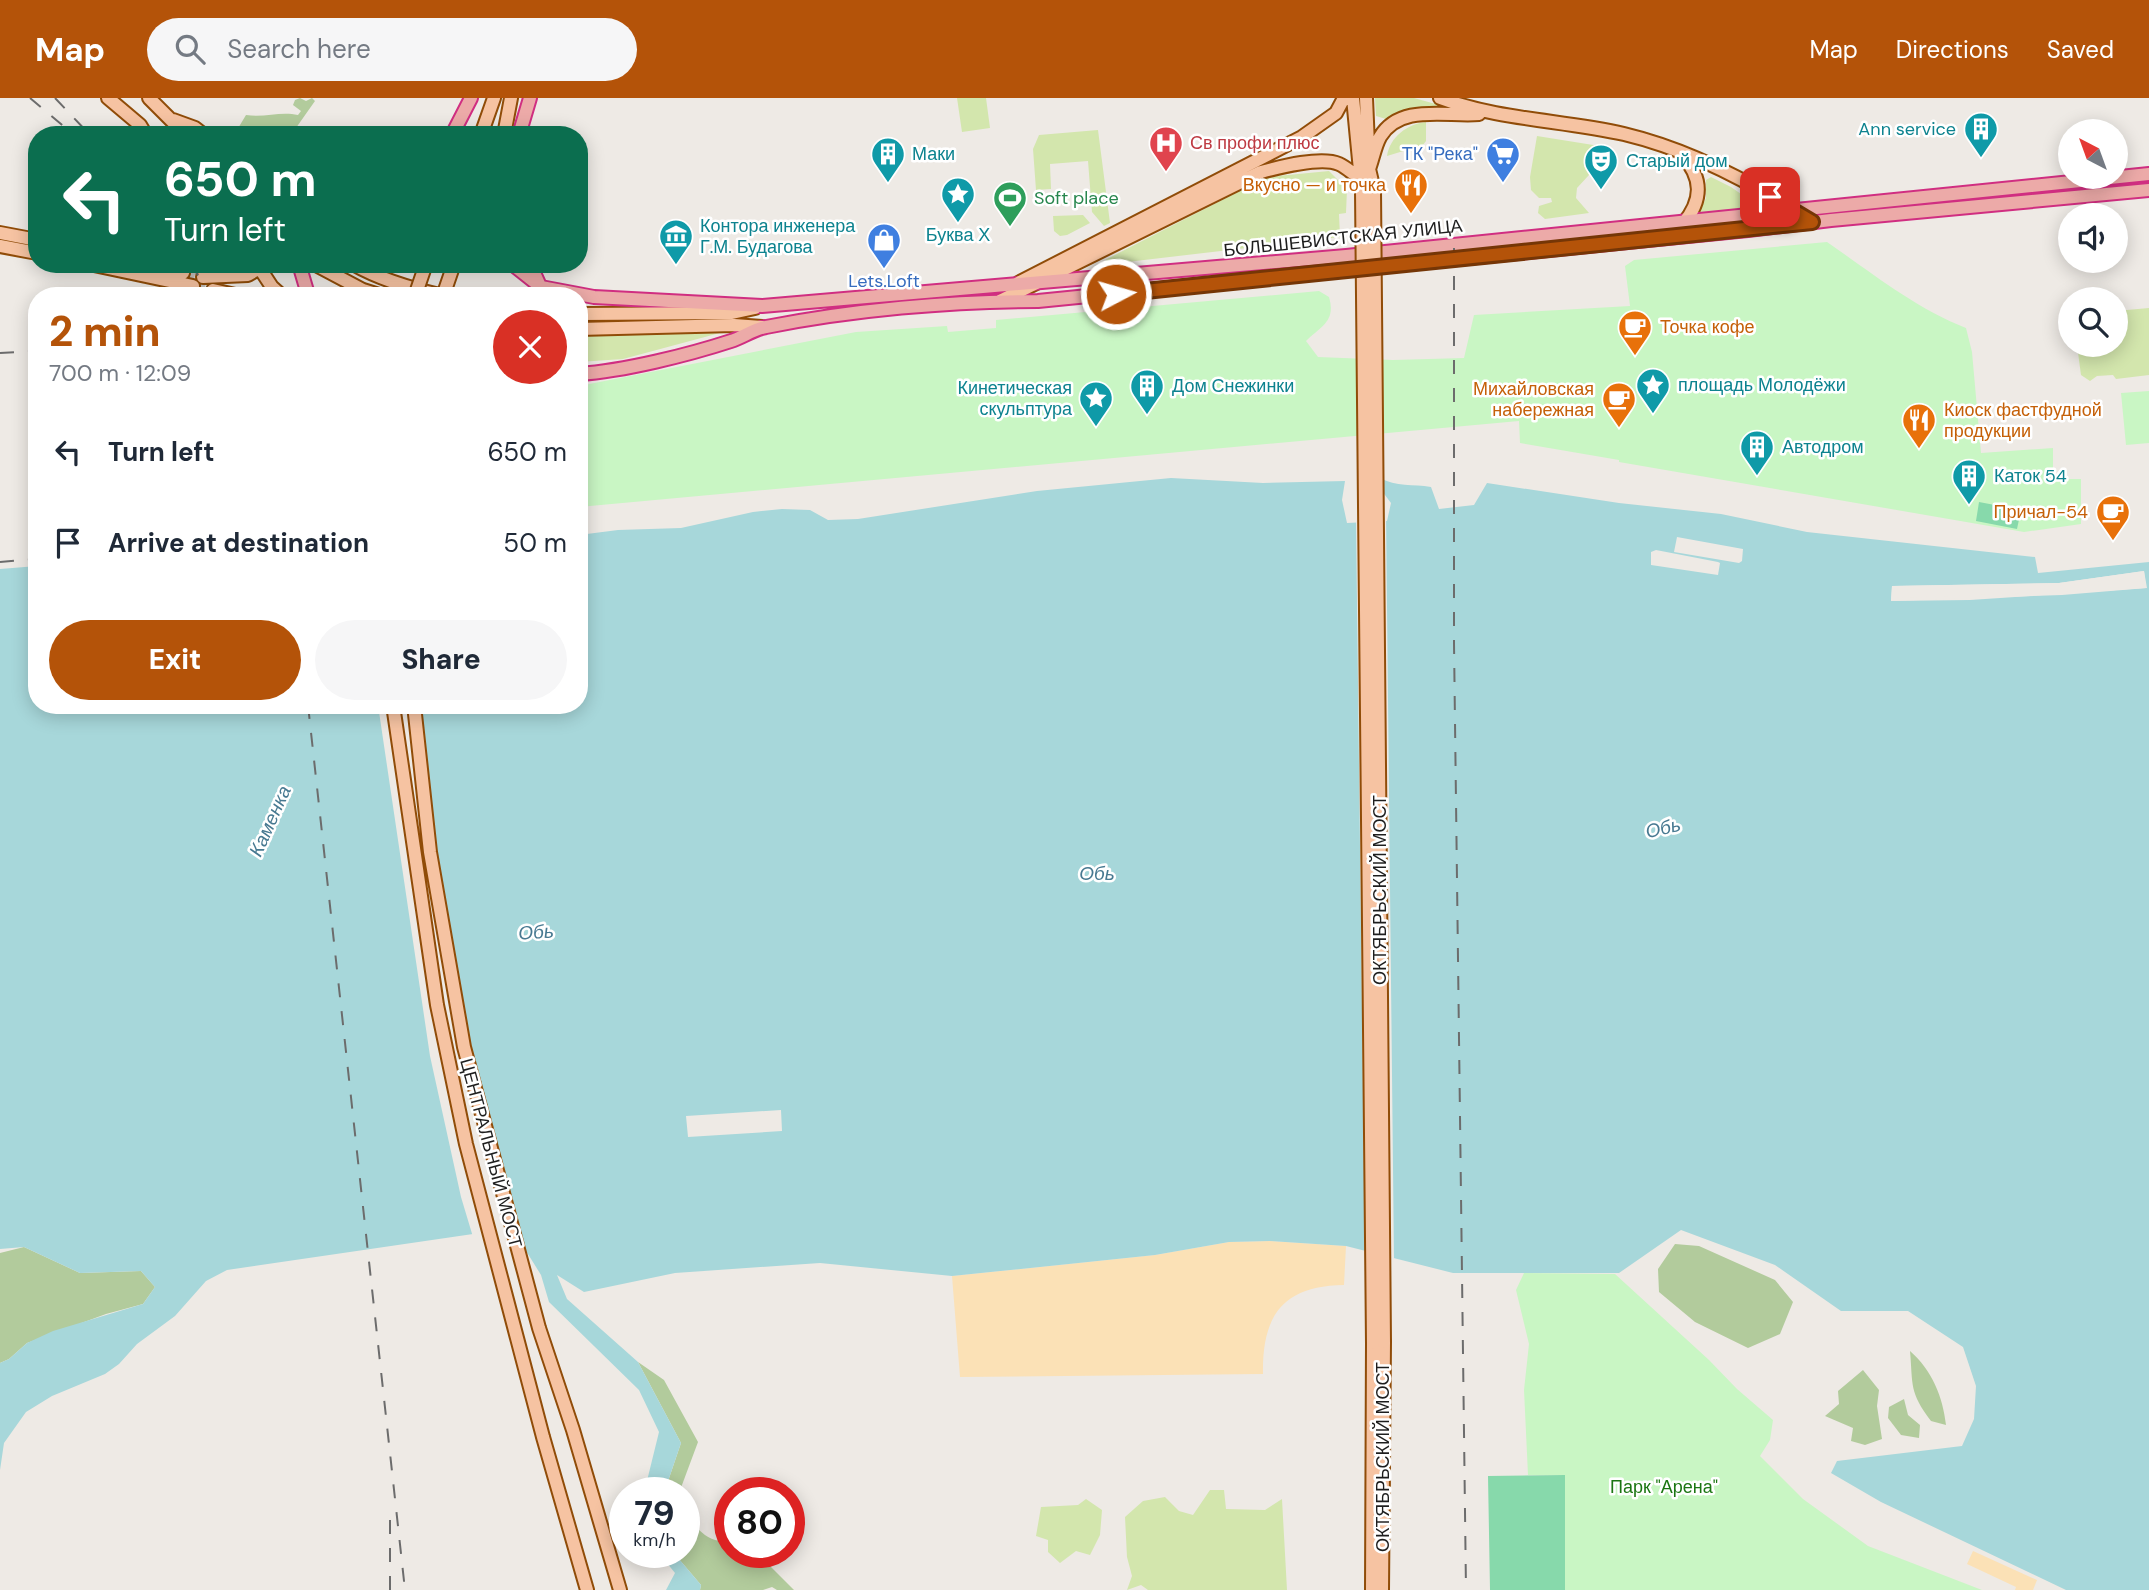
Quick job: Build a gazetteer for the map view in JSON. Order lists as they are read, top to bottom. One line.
{"streets":{"highway":["БОЛЬШЕВИСТСКАЯ УЛИЦА"],"main road":["ОКТЯБРЬСКИЙ МОСТ","ЦЕНТРАЛЬНЫЙ МОСТ"]},"water":["Каменка","Обь"],"parks":["Парк \"Арена\""],"places":{"building":["Ann service","Маки","Дом Снежинки","Автодром","Каток 54"],"hospital":["Св профи плюс"],"supermarket":["ТК \"Река\""],"theatre":["Старый дом"],"restaurant":["Вкусно — и точка","Киоск фастфудной продукции"],"place":["Буква Х","площадь Молодёжи","Кинетическая скульптура"],"sports":["Soft place"],"museum":["Контора инженера Г.М. Будагова"],"shop":["Lets.Loft"],"cafe":["Точка кофе","Михайловская набережная","Причал-54"]},"north":"top left","page":{"header":"Map","search":"Search here","nav":["Map","Directions","Saved"],"turn":["650 m","Turn left"],"heading":["2 min","700 m · 12:09"],"list":[{"name":"Turn left","value":"650 m"},{"name":"Arrive at destination","value":"50 m"}],"buttons":["Exit","Share"],"speed":"79 km/h","limit":"80"}}
